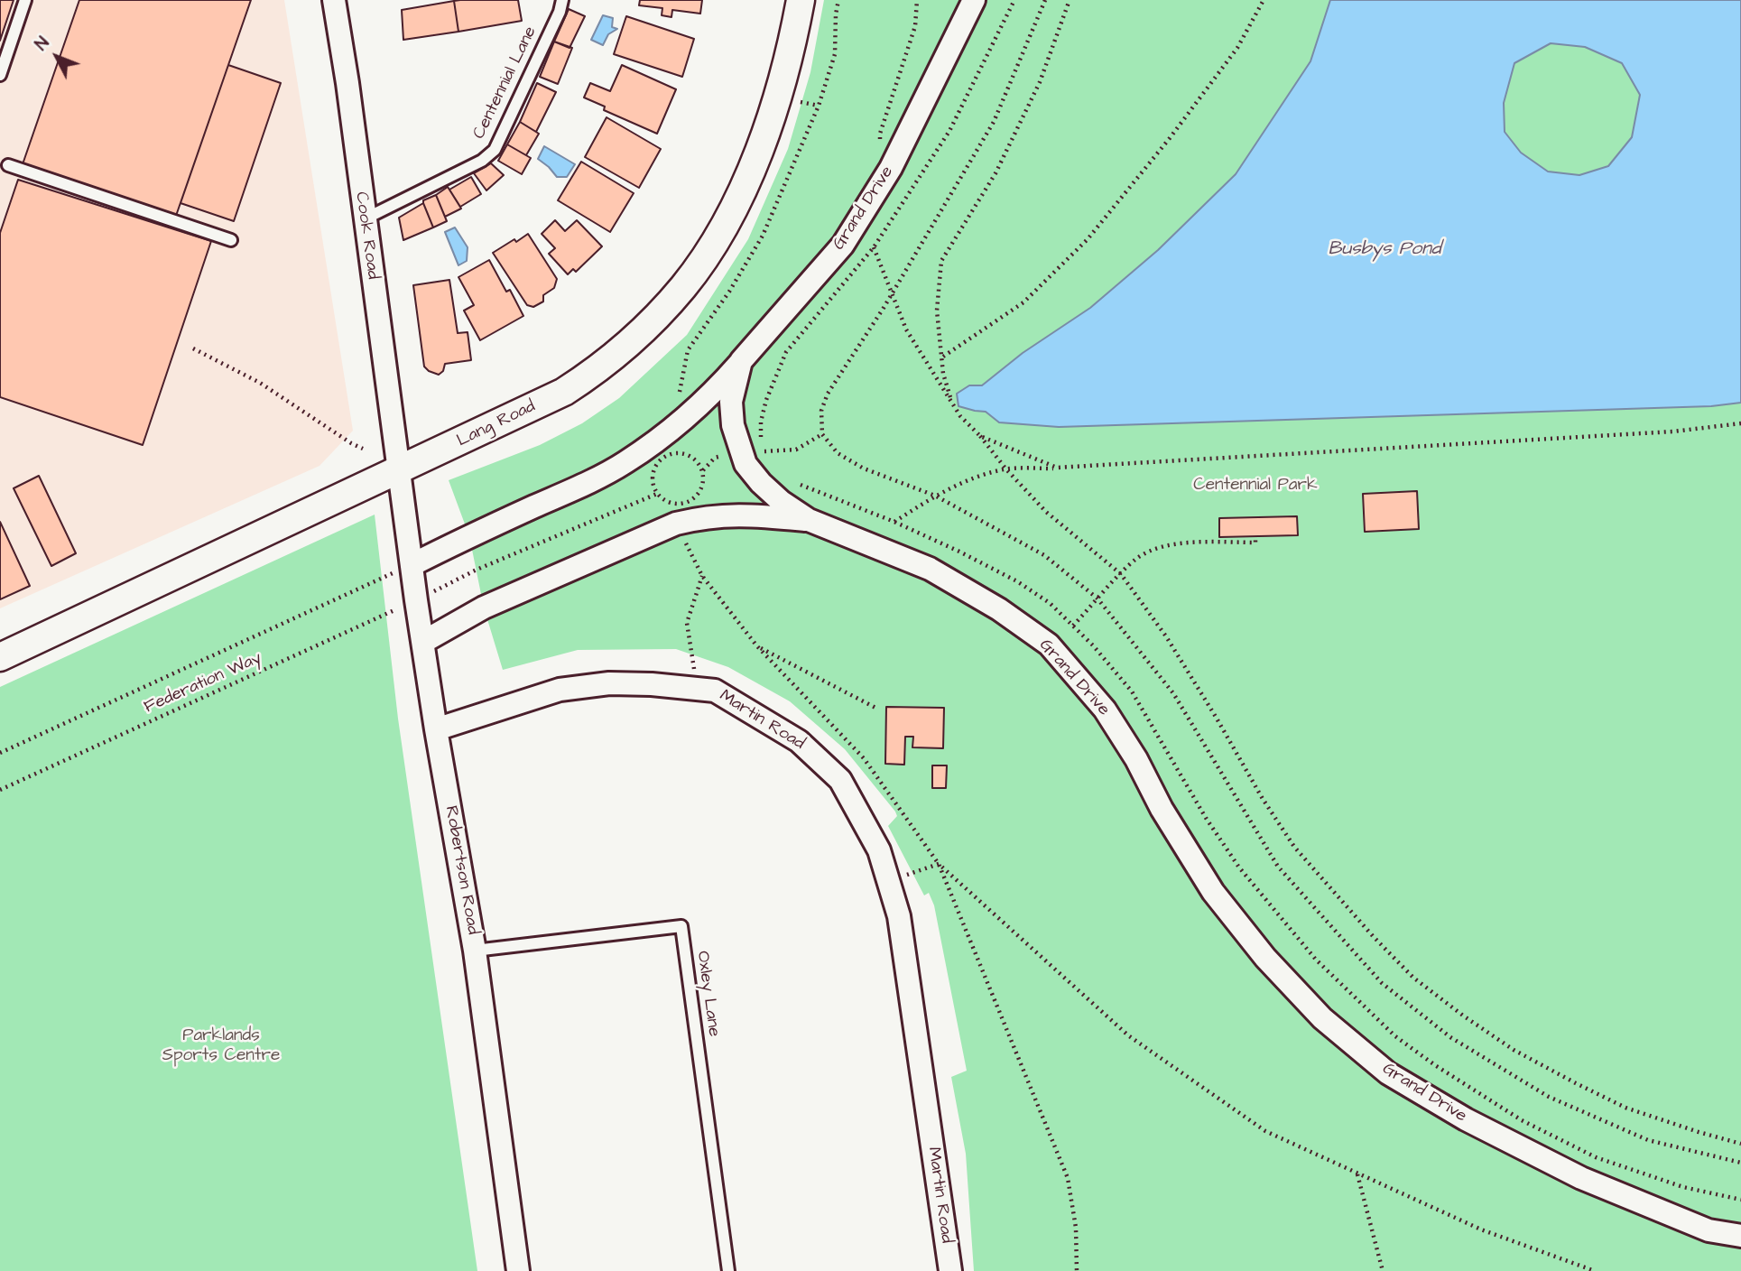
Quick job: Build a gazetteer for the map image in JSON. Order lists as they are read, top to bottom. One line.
{"streets":{"street":["Grand Drive","Cook Road","Lang Road","Martin Road","Robertson Road"],"lane":["Centennial Lane","Oxley Lane"],"path":["Federation Way"]},"crossings":[["Centennial Lane","Cook Road"],["Cook Road","Lang Road"],["Cook Road","Robertson Road"],["Lang Road","Robertson Road"],["Federation Way","Robertson Road"],["Martin Road","Robertson Road"],["Robertson Road","Oxley Lane"]],"water":["Busbys Pond"],"parks":["Centennial Park","Parklands Sports Centre"],"north":"top left"}
